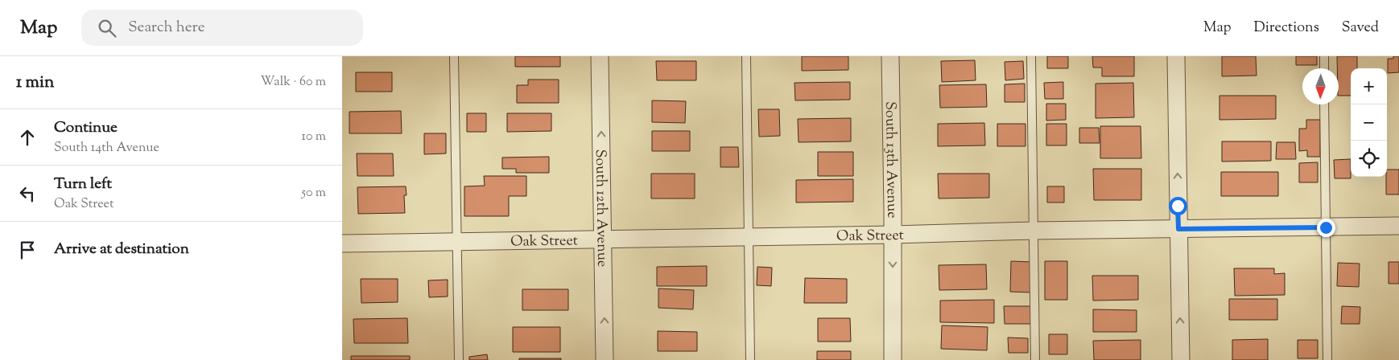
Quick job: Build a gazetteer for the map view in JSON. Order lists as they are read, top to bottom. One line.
{"streets":{"street":["South 13th Avenue","South 12th Avenue","Oak Street"]},"crossings":[["South 13th Avenue","Oak Street"],["South 12th Avenue","Oak Street"]],"one_way":["South 13th Avenue","South 12th Avenue"],"north":"bottom","page":{"header":"Map","search":"Search here","nav":["Map","Directions","Saved"],"heading":["1 min","Walk · 60 m"],"map_buttons":["+","−"],"list":[["Continue","South 14th Avenue","10 m"],["Turn left","Oak Street","50 m"],"Arrive at destination"]}}
